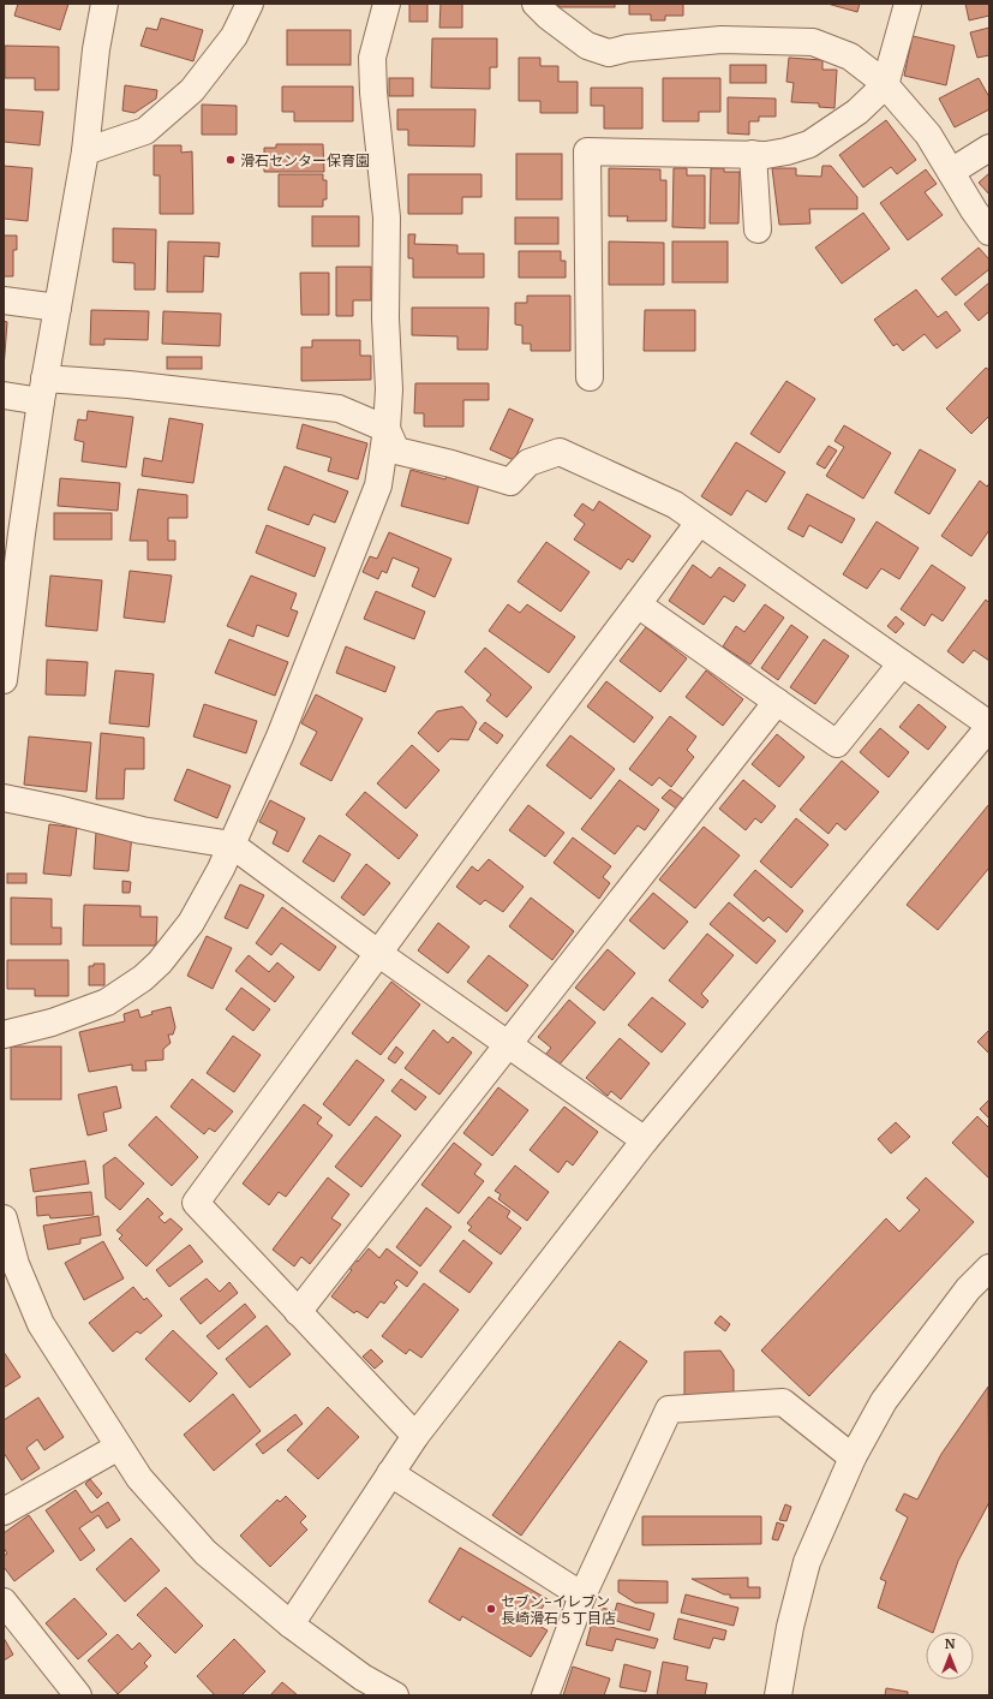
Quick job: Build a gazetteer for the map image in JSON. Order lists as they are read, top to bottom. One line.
{"places":["滑石センター保育園","セブン-イレブン 長崎滑石５丁目店"],"north":"top"}
